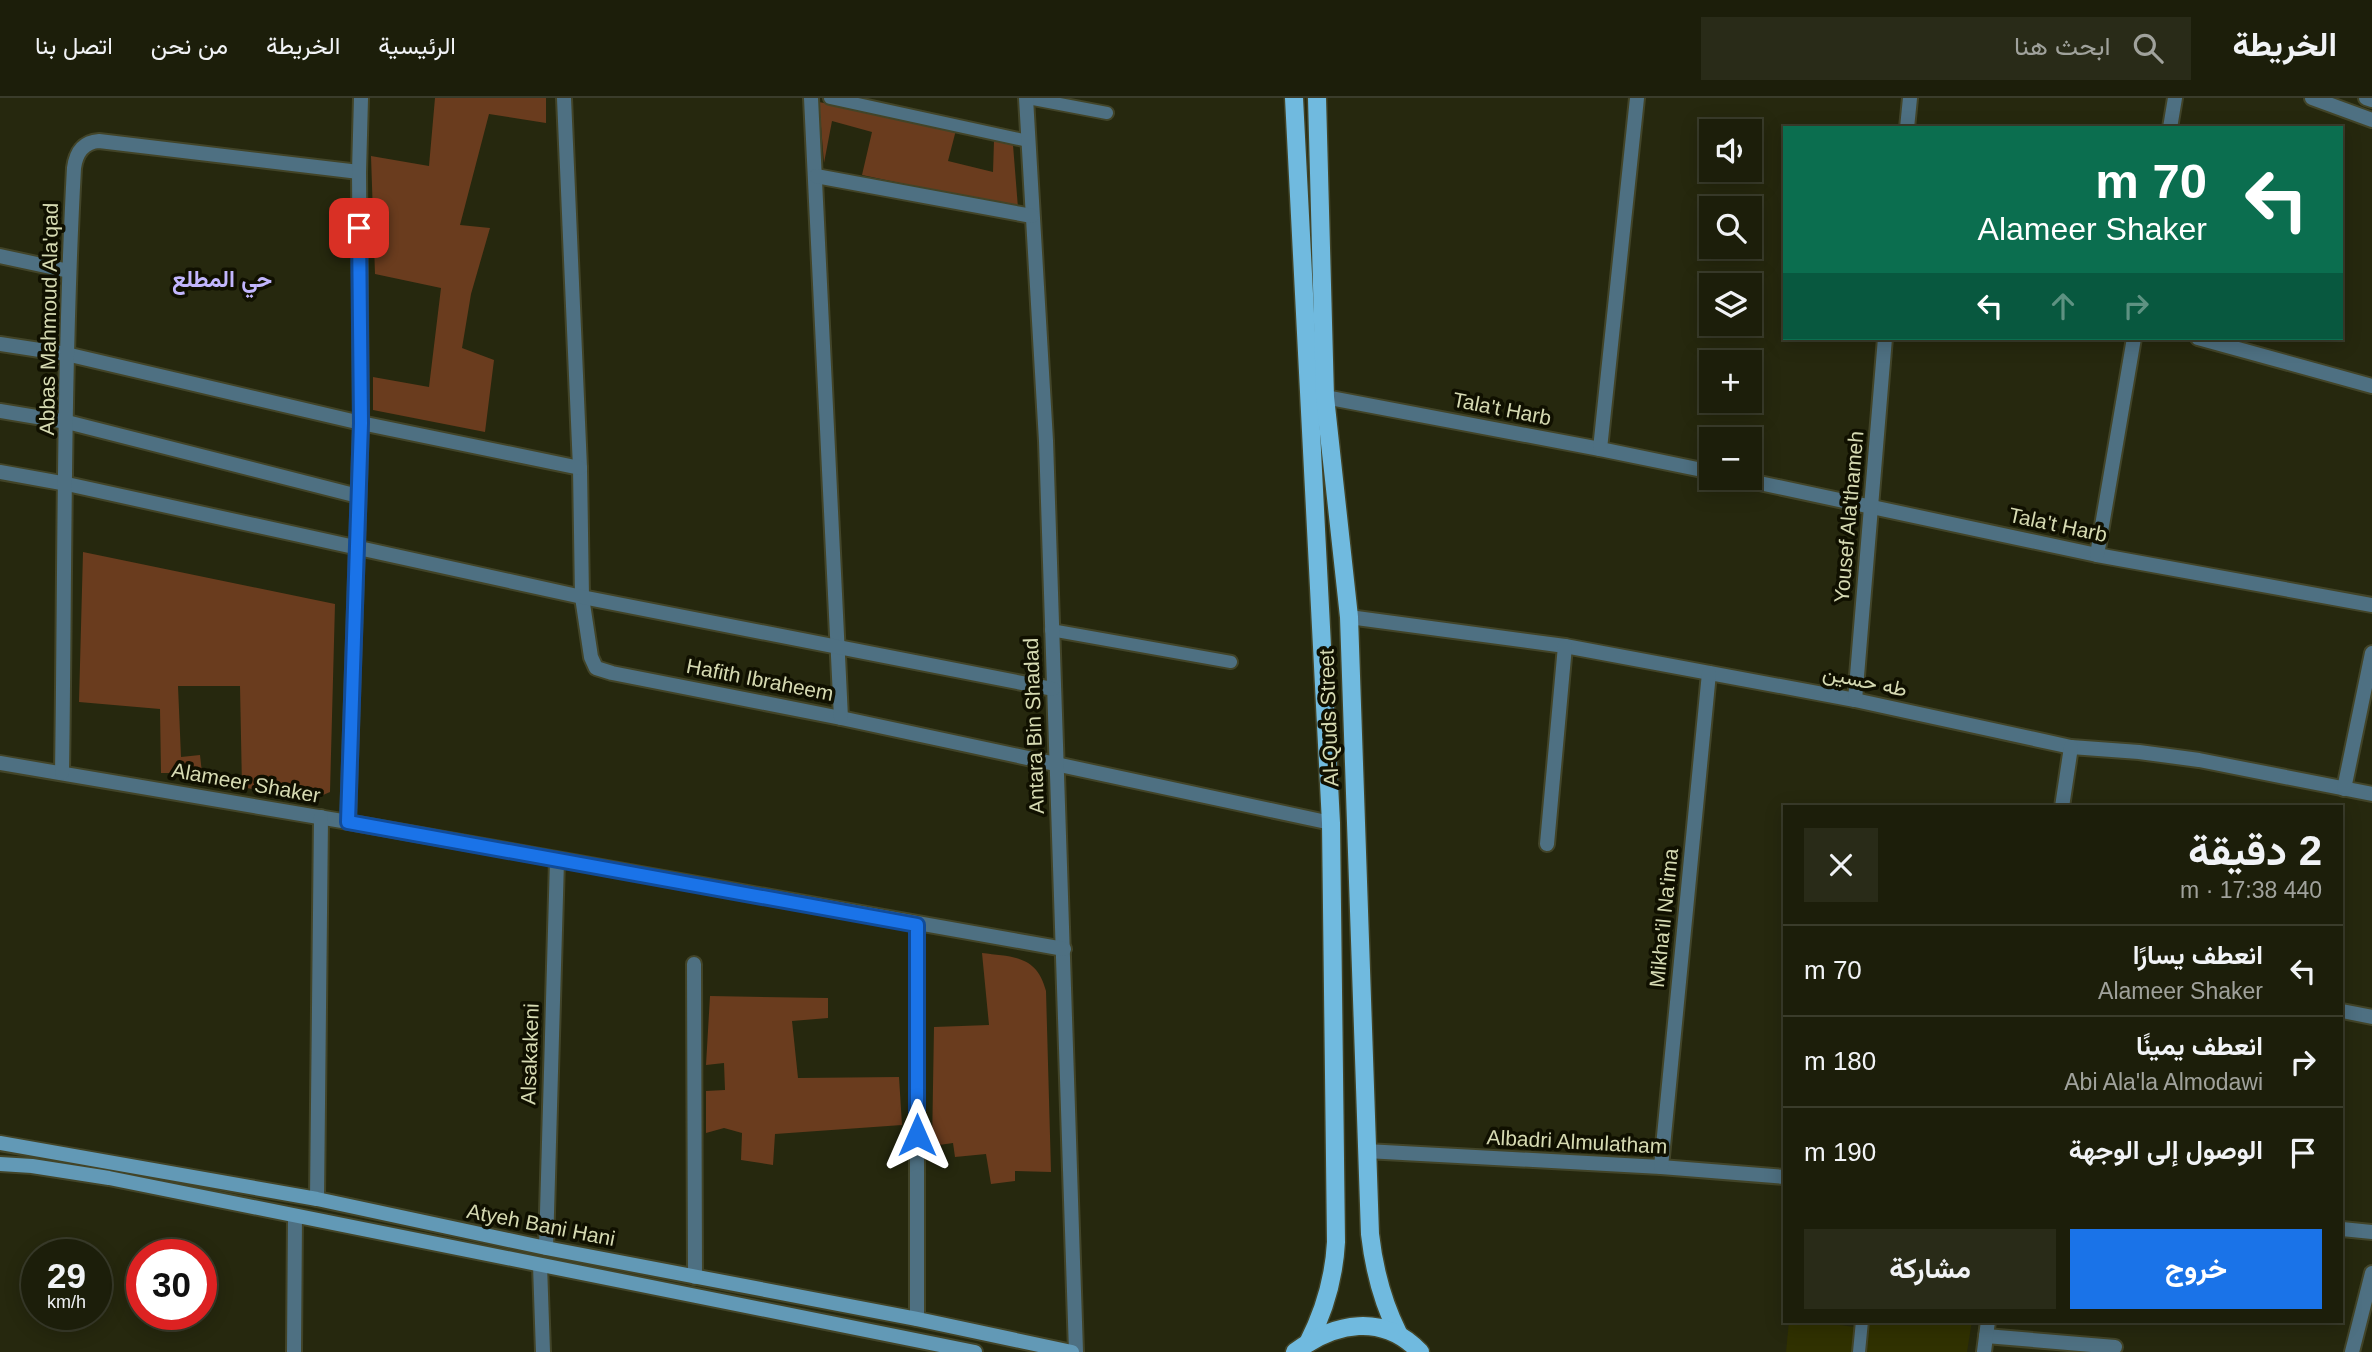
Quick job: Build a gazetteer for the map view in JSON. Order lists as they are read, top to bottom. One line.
{"streets":{"main road":["Al-Quds Street","Atyeh Bani Hani"],"street":["Abbas Mahmoud Ala'qad","Tala't Harb","Yousef Ala'thameh","Hafith Ibraheem","طه حسين","Antara Bin Shadad","Alameer Shaker","Mikha'il Na'ima","Alsakakeni","Albadri Almulatham"]},"crossings":[["Abbas Mahmoud Ala'qad","Alameer Shaker"],["Tala't Harb","Yousef Ala'thameh"],["Tala't Harb","Al-Quds Street"],["Yousef Ala'thameh","طه حسين"],["Hafith Ibraheem","Antara Bin Shadad"],["طه حسين","Al-Quds Street"],["طه حسين","Mikha'il Na'ima"],["Al-Quds Street","Albadri Almulatham"],["Antara Bin Shadad","Alameer Shaker"],["Antara Bin Shadad","Atyeh Bani Hani"],["Alameer Shaker","Alsakakeni"],["Mikha'il Na'ima","Albadri Almulatham"],["Alsakakeni","Atyeh Bani Hani"]],"districts":["حي المطلع"],"page":{"header":"الخريطة","search":"ابحث هنا","nav":["الرئيسية","الخريطة","من نحن","اتصل بنا"],"map_buttons":["+","−"],"turn":["70 m","Alameer Shaker"],"heading":["2 دقيقة","440 m · 17:38"],"list":[{"name":"انعطف يسارًا","note":"Alameer Shaker","value":"70 m"},{"name":"انعطف يمينًا","note":"Abi Ala'la Almodawi","value":"180 m"},{"name":"الوصول إلى الوجهة","value":"190 m"}],"buttons":["خروج","مشاركة"],"speed":"29 km/h","limit":"30"}}
